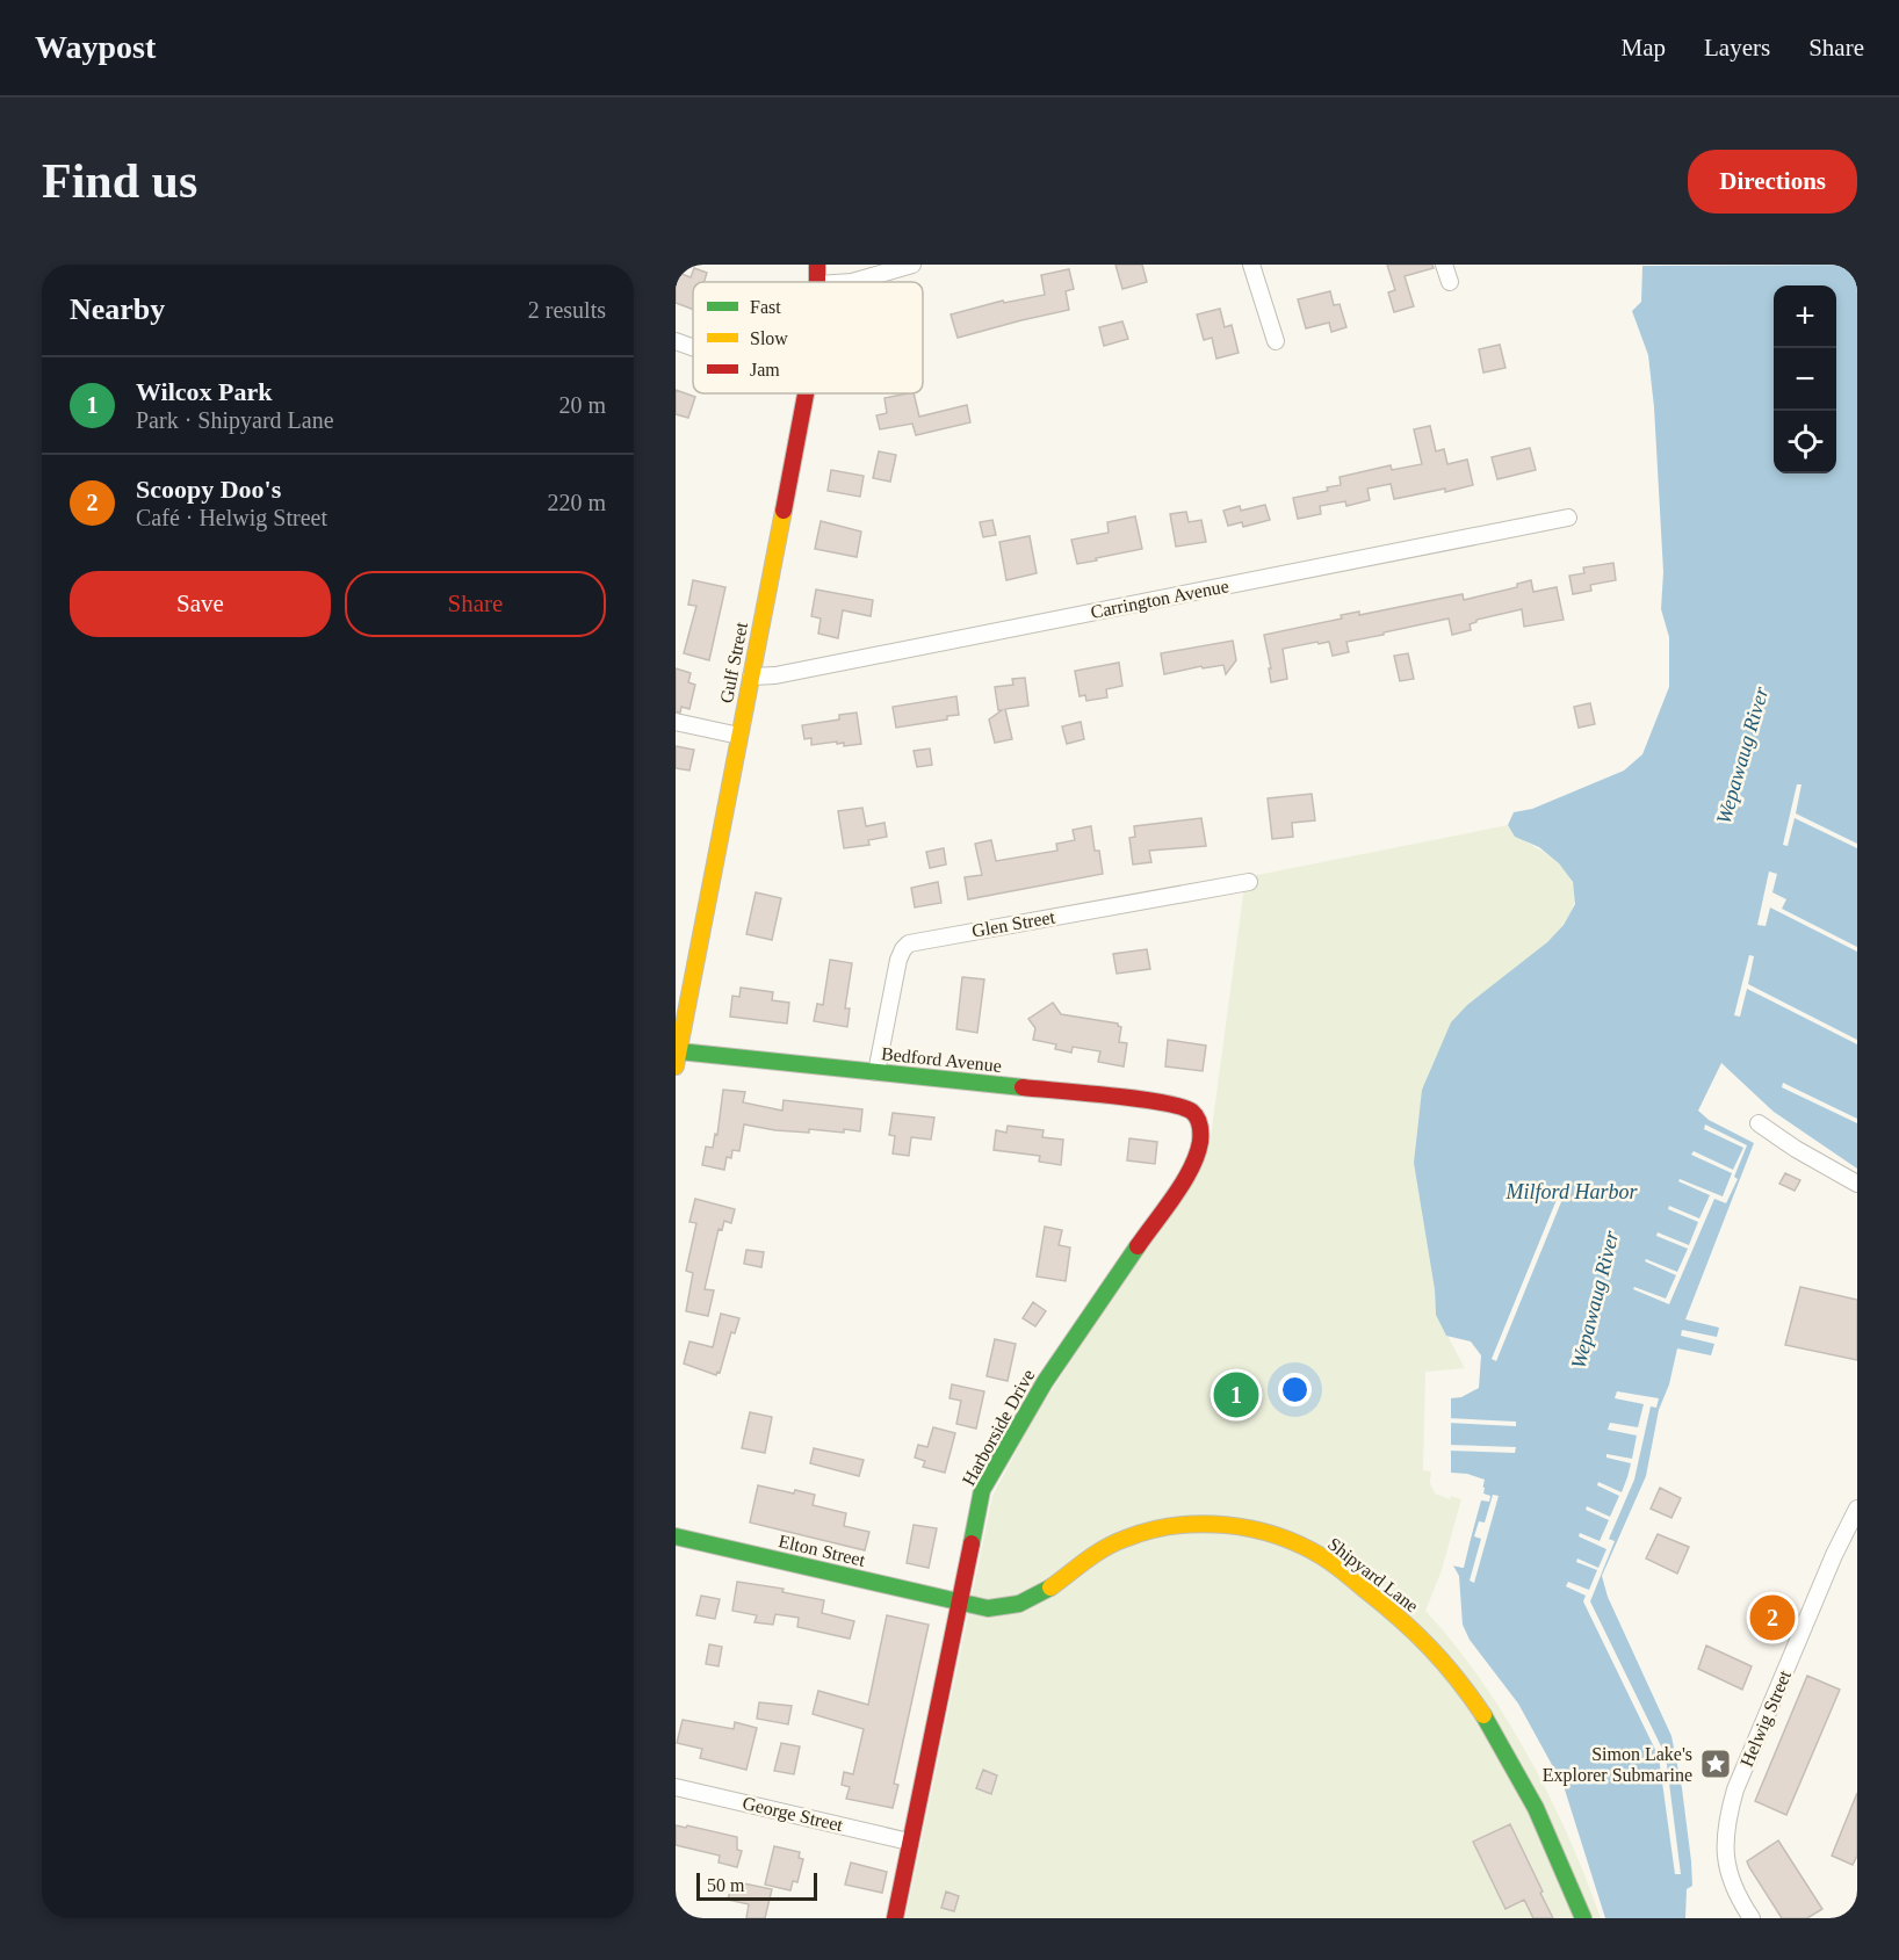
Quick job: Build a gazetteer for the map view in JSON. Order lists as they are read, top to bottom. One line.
{"streets":{"street":["Carrington Avenue","Gulf Street","Glen Street","Bedford Avenue","Harborside Drive","Elton Street","Shipyard Lane","Helwig Street","George Street"]},"crossings":[["Carrington Avenue","Gulf Street"],["Gulf Street","Bedford Avenue"],["Glen Street","Bedford Avenue"],["Bedford Avenue","Harborside Drive"],["Harborside Drive","Elton Street"],["Harborside Drive","Shipyard Lane"],["Harborside Drive","George Street"],["Elton Street","Shipyard Lane"]],"water":["Wepawaug River","Milford Harbor"],"places":{"place":["Simon Lake's Explorer Submarine"]},"legend":["Fast","Slow","Jam"],"scale_bar":"50 m","page":{"header":"Waypost","nav":["Map","Layers","Share"],"buttons":["Directions",["Save","Share"]],"title":"Find us","heading":["Nearby","2 results"],"map_buttons":["+","−"],"list":[{"mark":"1","name":"Wilcox Park","note":"Park · Shipyard Lane","value":"20 m"},{"mark":"2","name":"Scoopy Doo's","note":"Café · Helwig Street","value":"220 m"}],"pins":["1","2"],"scale":"50 m"}}
